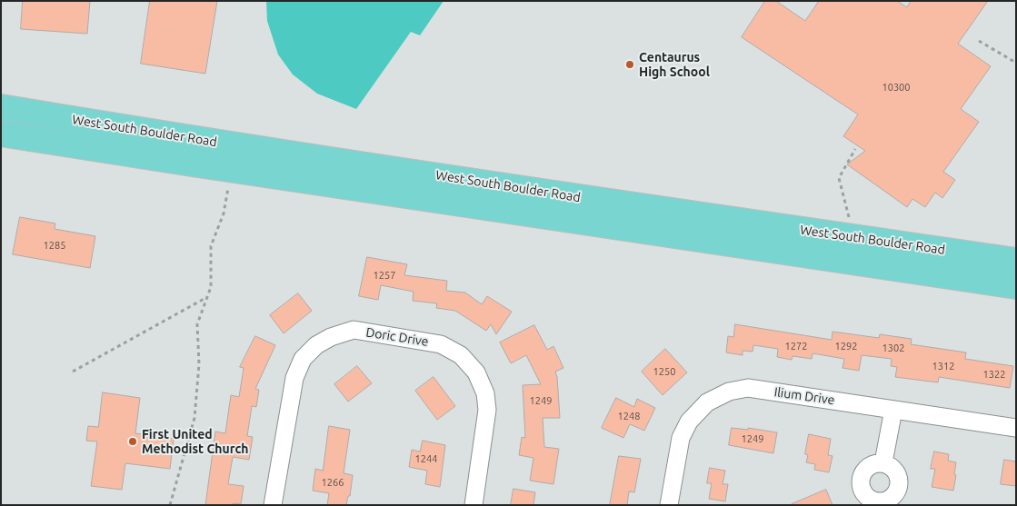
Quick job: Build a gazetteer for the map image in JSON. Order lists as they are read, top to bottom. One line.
{"streets":{"main road":["West South Boulder Road"],"street":["Doric Drive","Ilium Drive"]},"places":["Centaurus High School","First United Methodist Church"],"house_numbers":["10300","1285","1257","1272","1292","1302","1312","1250","1322","1249","1248","1249","1244","1266"]}
